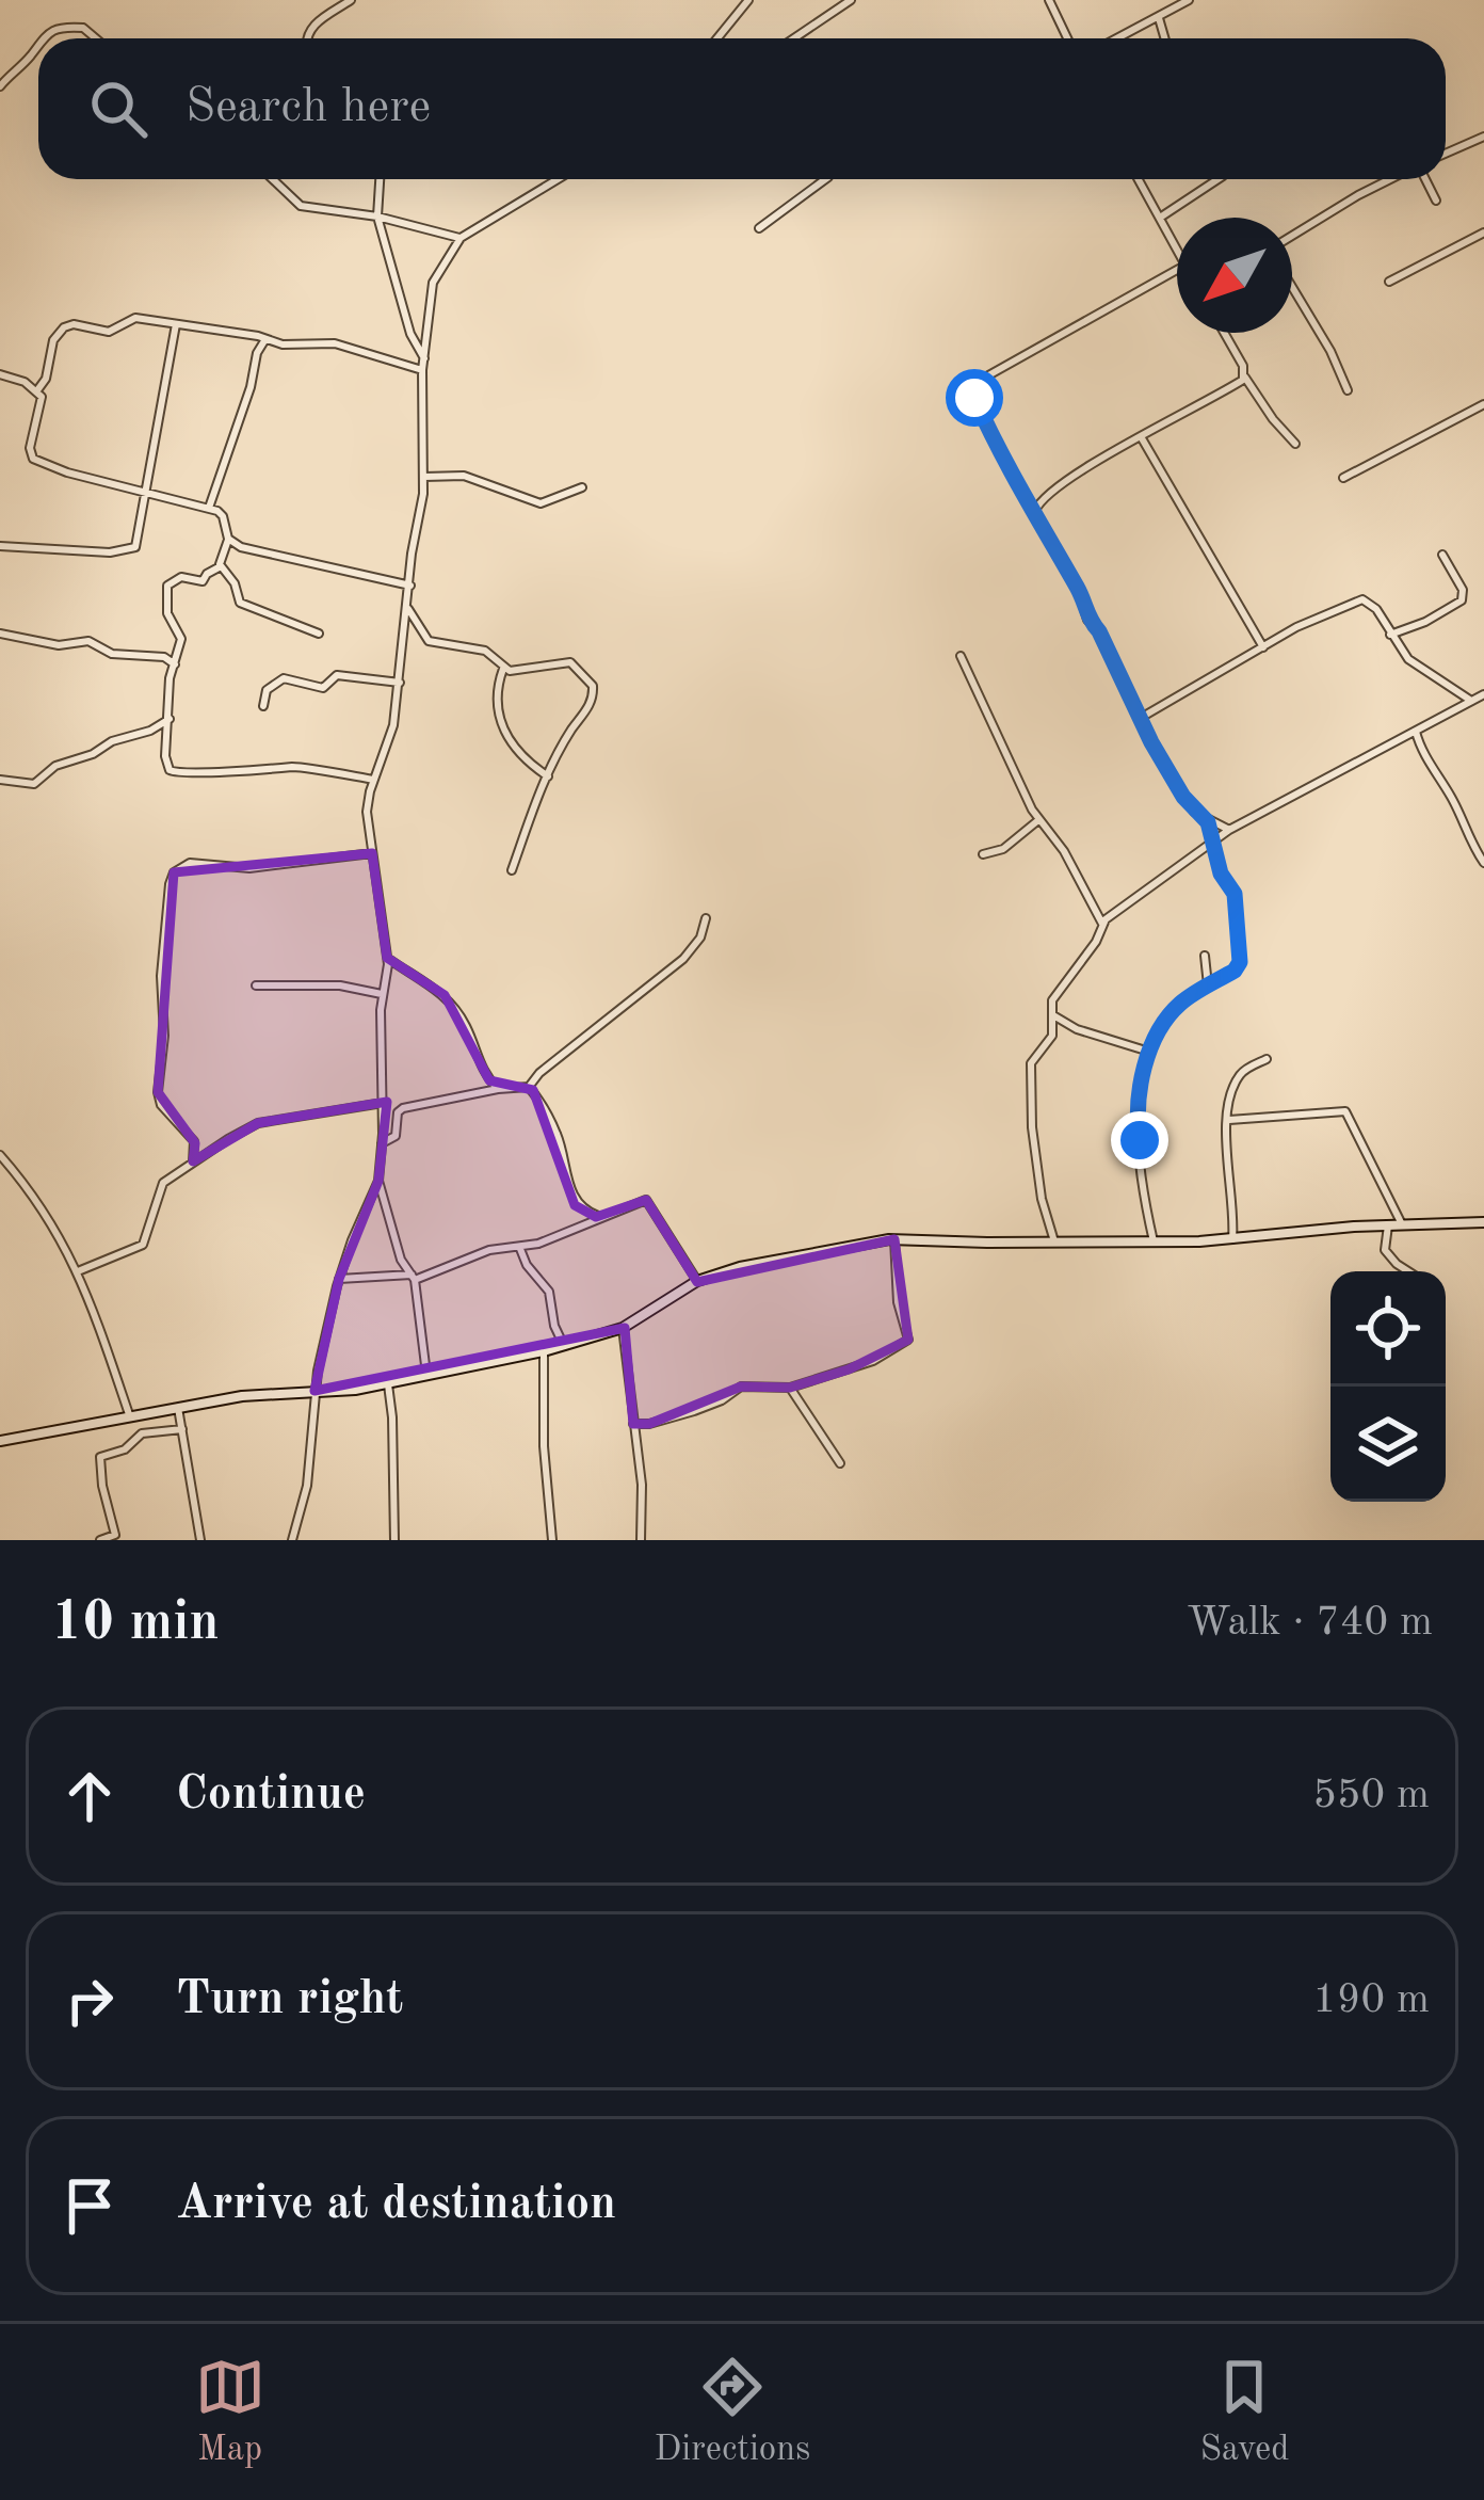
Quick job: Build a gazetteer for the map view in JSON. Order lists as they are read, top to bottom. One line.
{"north":"bottom left","page":{"search":"Search here","heading":["10 min","Walk · 740 m"],"list":[["Continue","550 m"],["Turn right","190 m"],"Arrive at destination"],"nav":["Map","Directions","Saved"]}}
